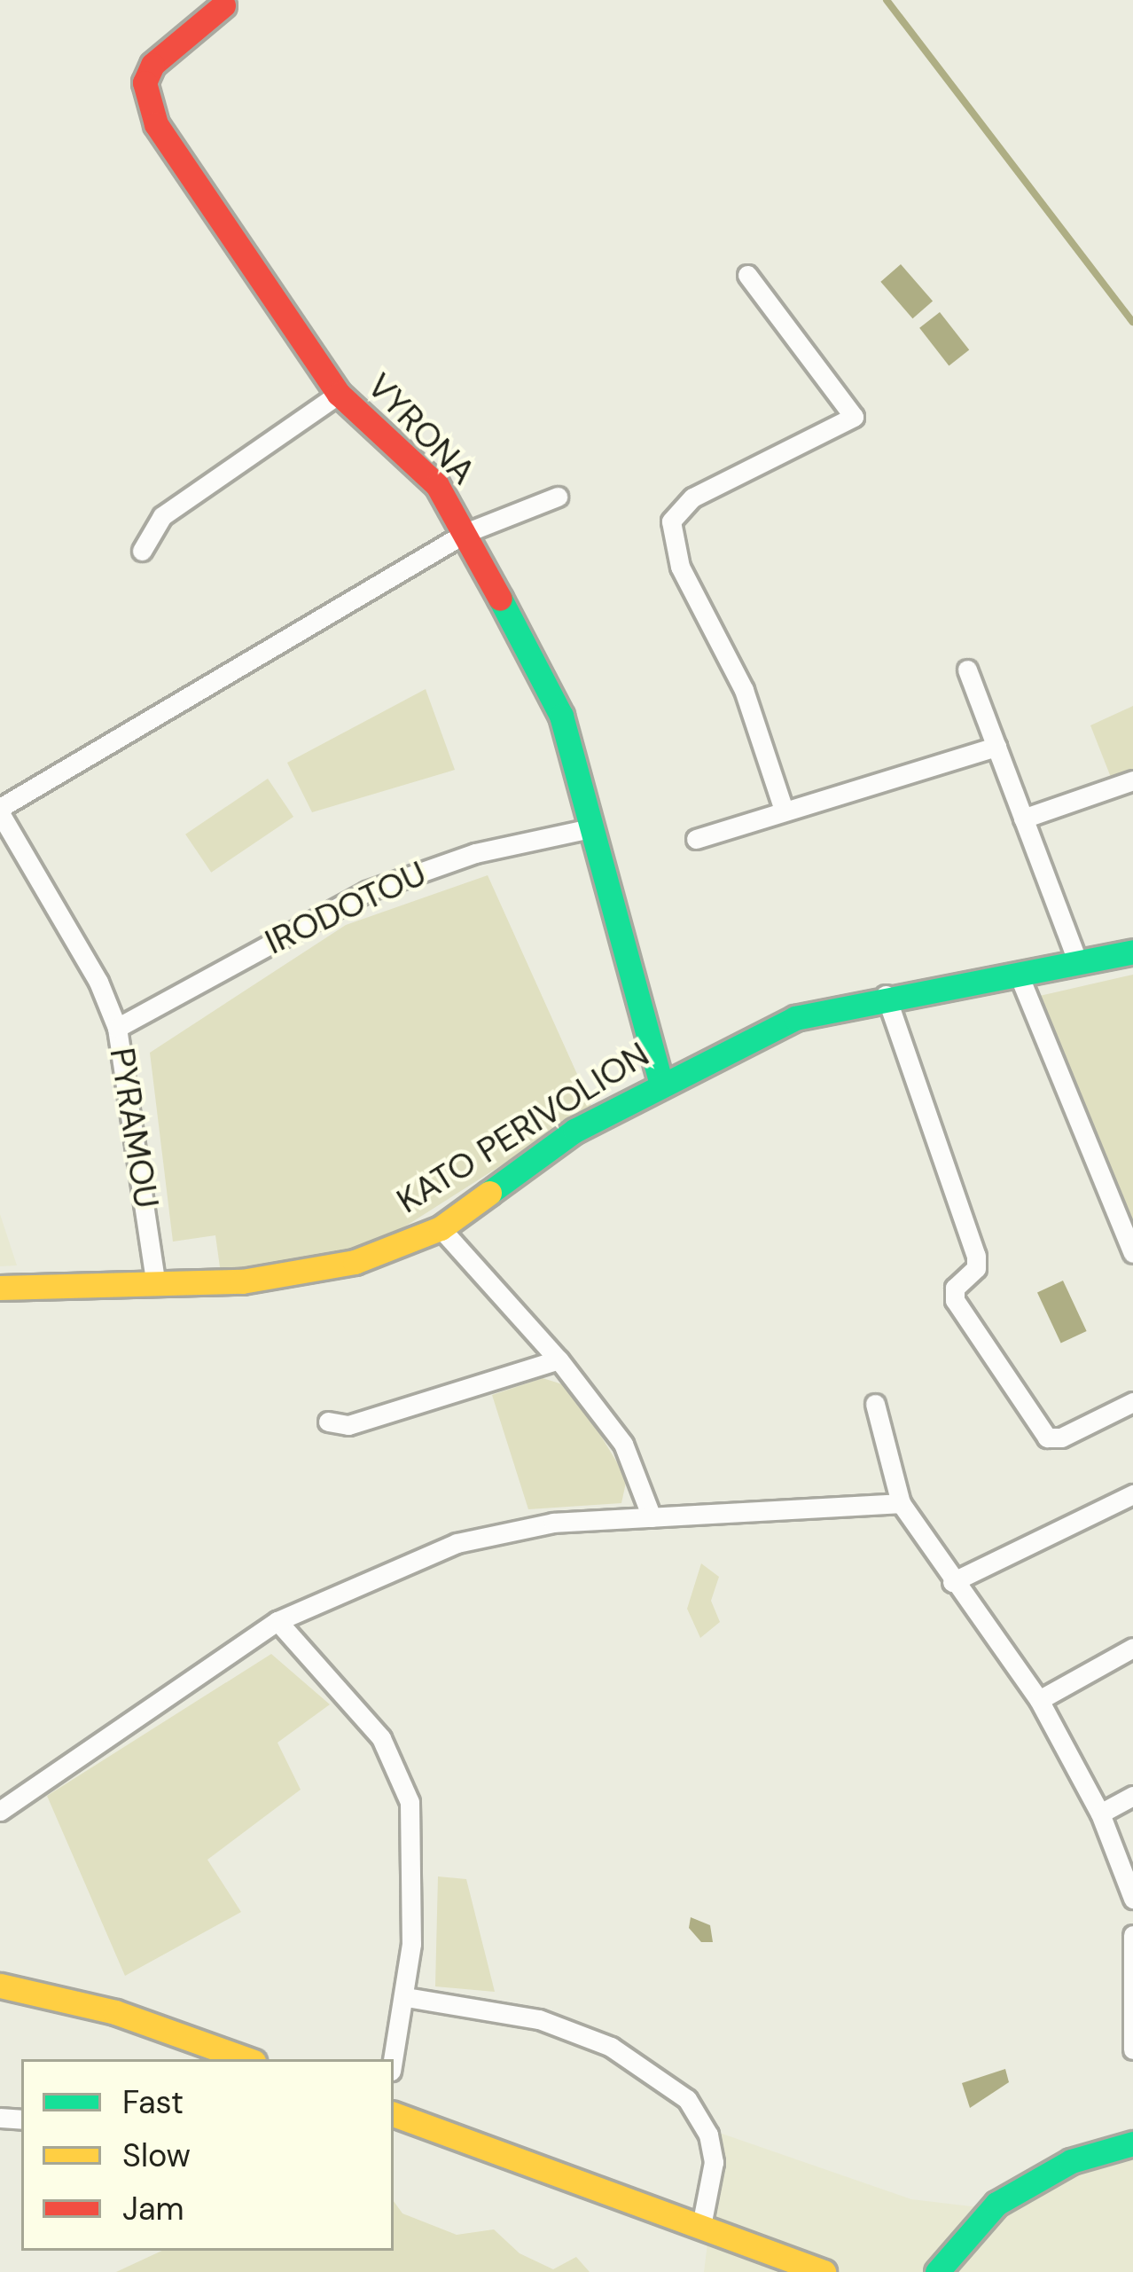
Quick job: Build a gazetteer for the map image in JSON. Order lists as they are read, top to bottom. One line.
{"streets":{"street":["VYRONA","IRODOTOU","PYRAMOU","KATO PERIVOLION"]},"crossings":[["VYRONA","IRODOTOU"],["VYRONA","KATO PERIVOLION"],["IRODOTOU","PYRAMOU"],["PYRAMOU","KATO PERIVOLION"]],"legend":["Fast","Slow","Jam"]}
